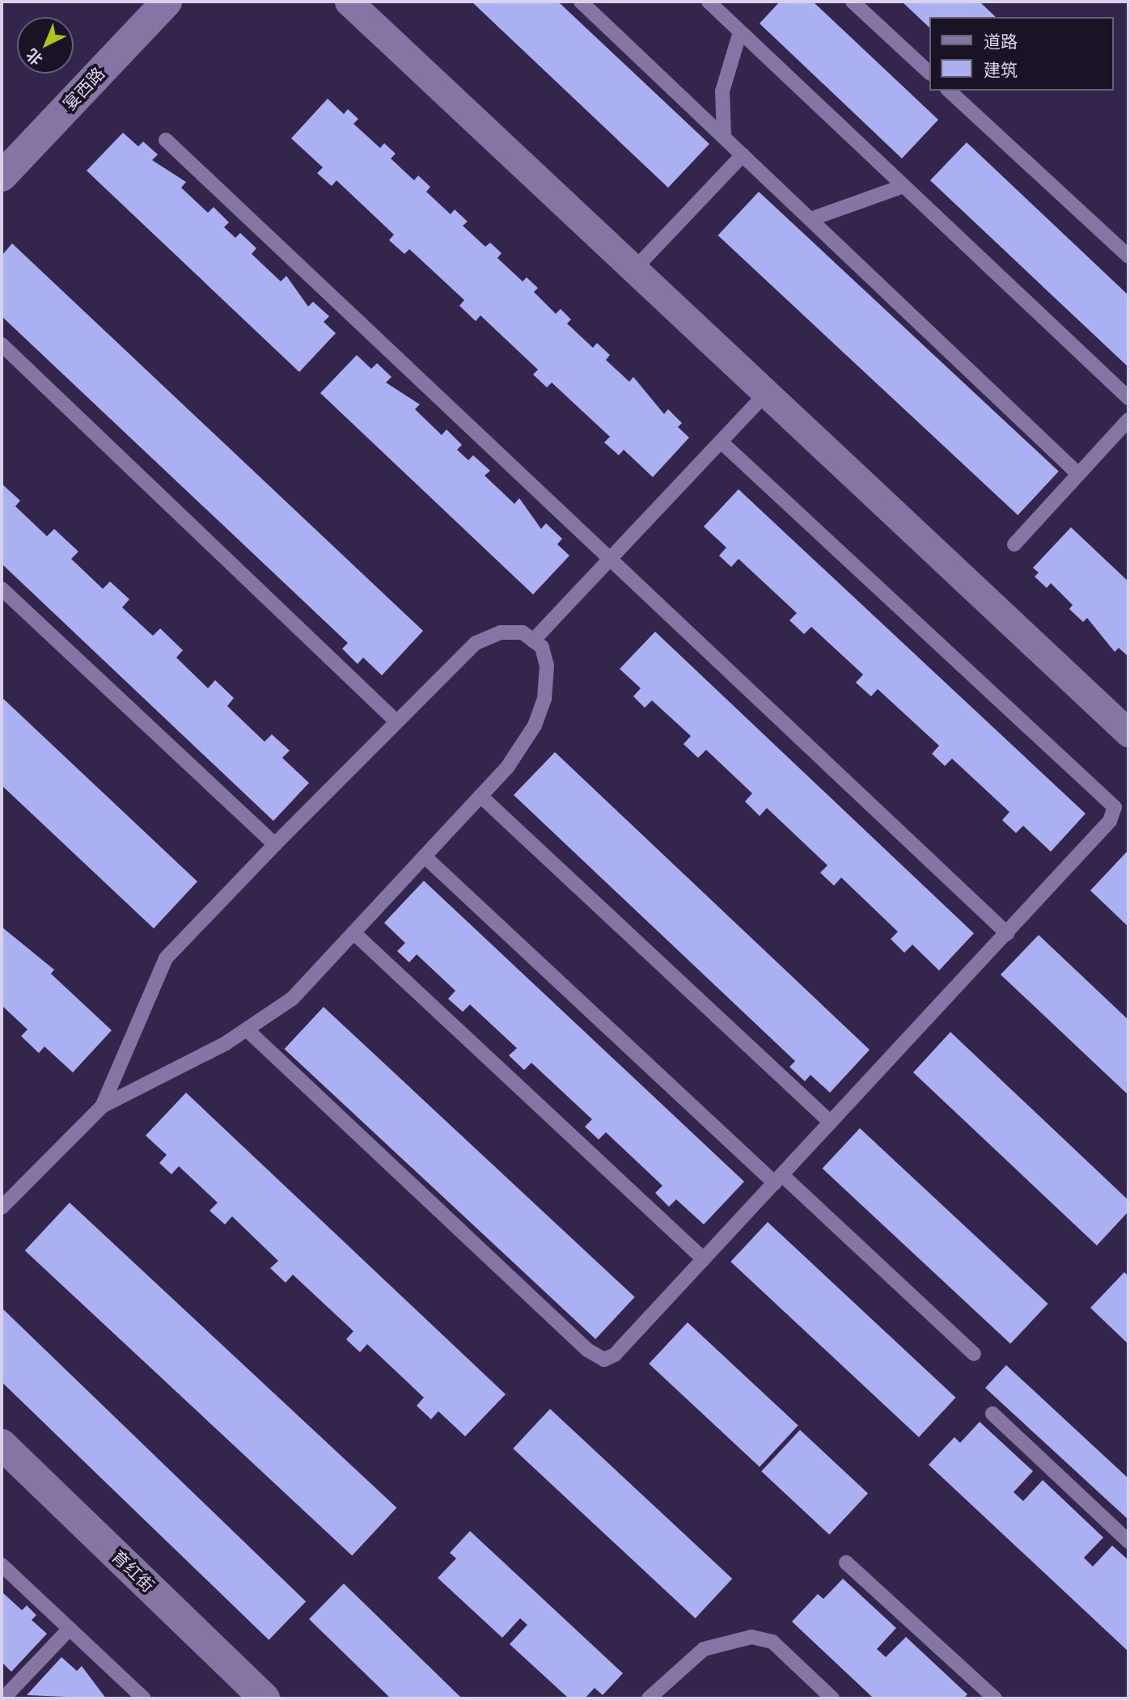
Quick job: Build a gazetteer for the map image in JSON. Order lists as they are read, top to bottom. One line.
{"streets":{"street":["宴西路","育红街"]},"legend":["道路","建筑"],"north":"bottom left"}
